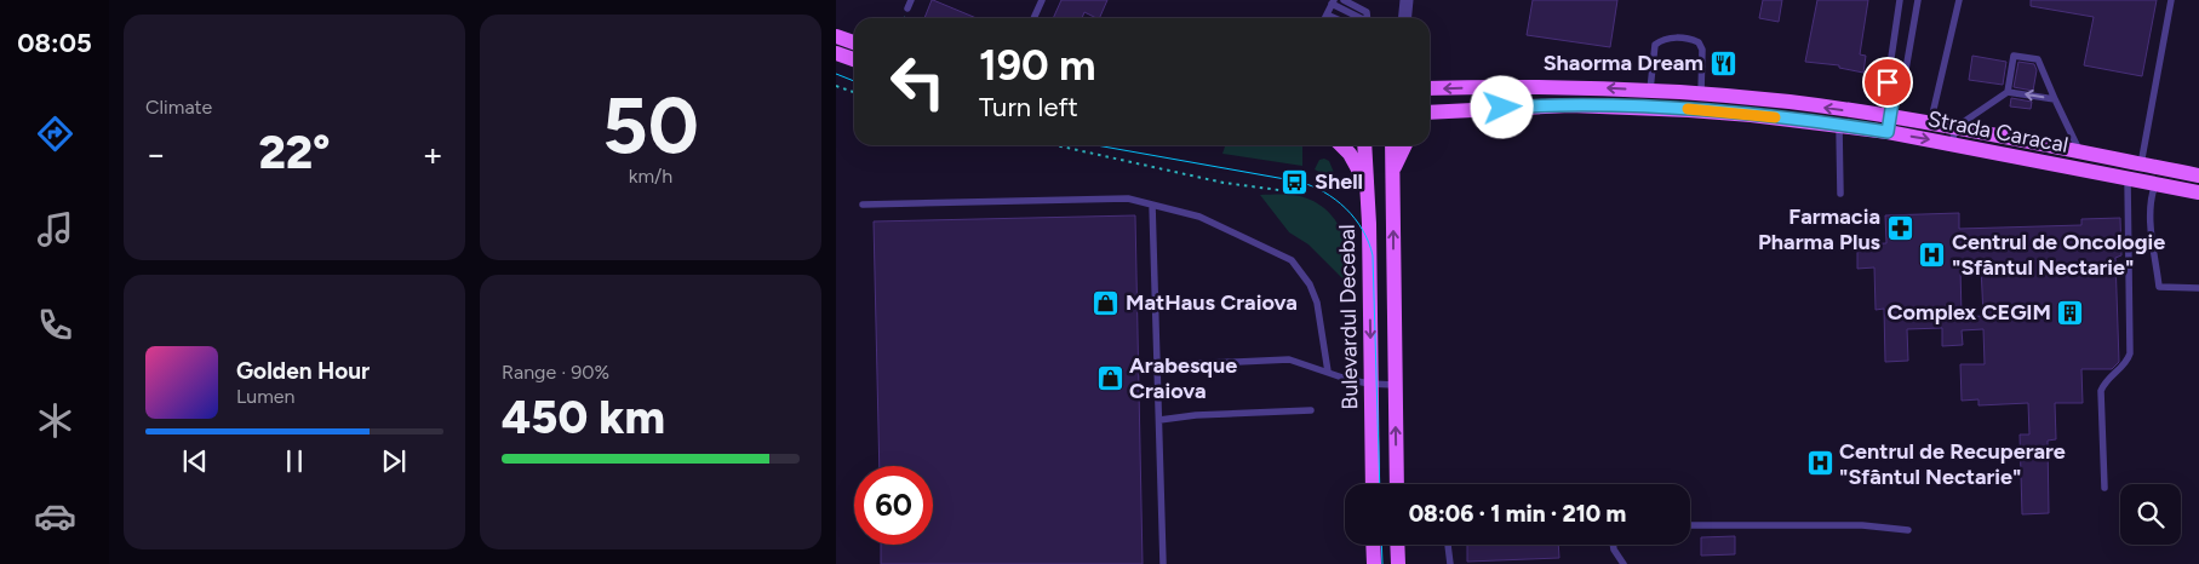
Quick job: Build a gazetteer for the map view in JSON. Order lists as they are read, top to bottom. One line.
{"streets":{"main road":["Strada Caracal","Bulevardul Decebal"]},"places":{"restaurant":["Shaorma Dream"],"bus stop":["Shell"],"pharmacy":["Farmacia Pharma Plus"],"hospital":["Centrul de Oncologie \"Sfântul Nectarie\"","Centrul de Recuperare \"Sfântul Nectarie\""],"shop":["MatHaus Craiova","Arabesque Craiova"],"building":["Complex CEGIM"]},"page":{"tabs":"08:05","tile":["Climate",["50","km/h"],["Range · 90%","450 km"]],"turn":["190 m","Turn left"],"heat":["−","22°","+"],"song":["Golden Hour","Lumen"],"limit":"60","trip":"08:06 · 1 min · 210 m"}}
